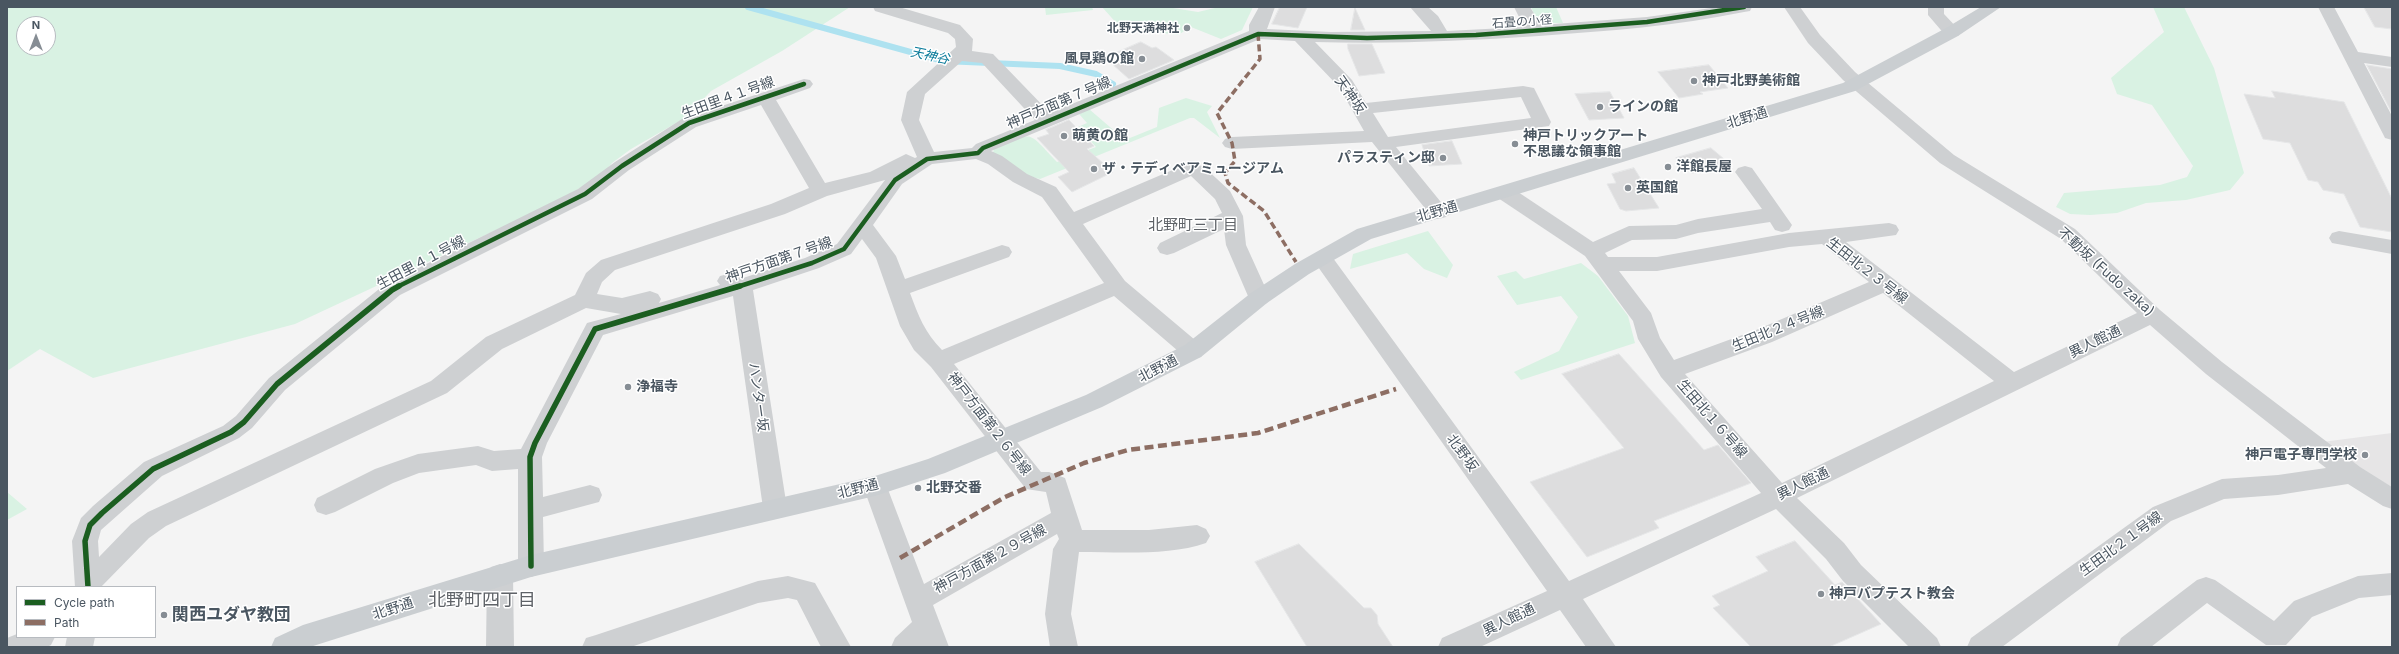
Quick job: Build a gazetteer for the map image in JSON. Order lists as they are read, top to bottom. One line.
{"streets":{"main road":["北野通"],"street":["石畳の小径","天神坂","生田里４１号線","神戸方面第７号線","生田北２３号線","不動坂 (Fudo zaka)","生田北２４号線","異人館通","ハンター坂","生田北１６号線","神戸方面第２６号線","北野坂","生田北２１号線","神戸方面第２９号線"]},"crossings":[["石畳の小径","天神坂"],["天神坂","北野通"],["神戸方面第７号線","北野通"],["神戸方面第７号線","ハンター坂"],["神戸方面第７号線","神戸方面第２６号線"],["北野通","不動坂 (Fudo zaka)"],["北野通","ハンター坂"],["北野通","生田北１６号線"],["北野通","神戸方面第２６号線"],["北野通","北野坂"],["生田北２３号線","生田北２４号線"],["生田北２３号線","異人館通"],["生田北２３号線","生田北１６号線"],["不動坂 (Fudo zaka)","異人館通"],["不動坂 (Fudo zaka)","生田北２１号線"],["生田北２４号線","生田北１６号線"],["異人館通","生田北１６号線"],["異人館通","北野坂"],["神戸方面第２６号線","神戸方面第２９号線"]],"districts":["北野町三丁目","北野町四丁目"],"water":["天神谷"],"places":["北野天満神社","風見鶏の館","神戸北野美術館","ラインの館","萌黄の館","神戸トリックアート 不思議な領事館","パラスティン邸","洋館長屋","ザ・テディベアミュージアム","英国館","浄福寺","神戸電子専門学校","北野交番","神戸バプテスト教会","関西ユダヤ教団"],"legend":["Cycle path","Path"],"north":"top"}
